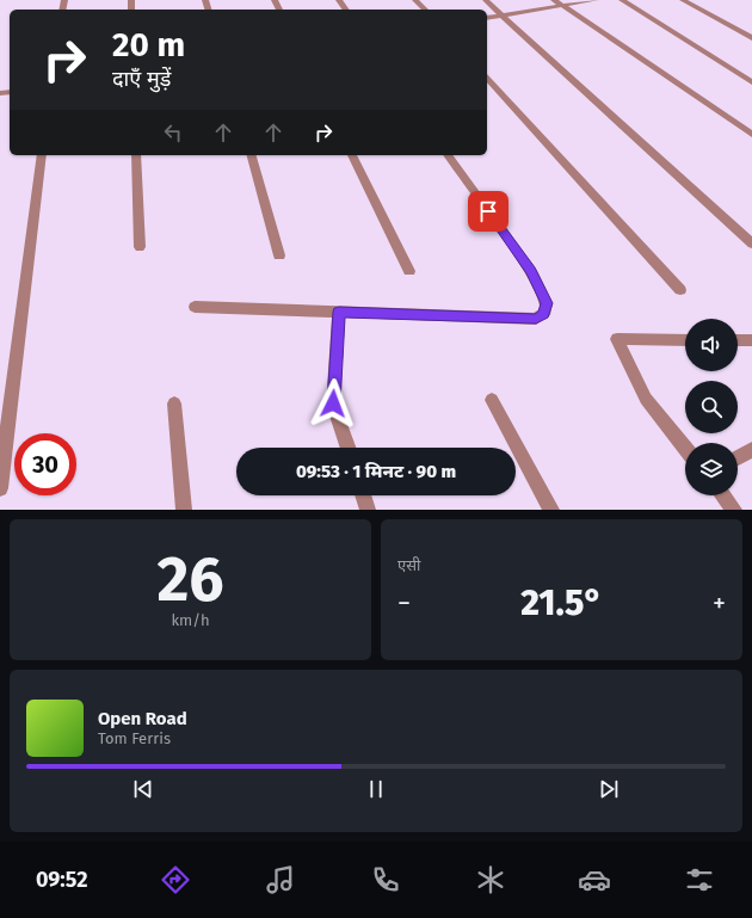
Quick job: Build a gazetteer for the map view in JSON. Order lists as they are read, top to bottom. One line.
{"page":{"turn":["20 m","दाएँ मुड़ें"],"limit":"30","trip":"09:53 · 1 मिनट · 90 m","tile":[["26","km/h"],"एसी"],"heat":["−","21.5°","+"],"song":["Open Road","Tom Ferris"],"tabs":"09:52"}}
